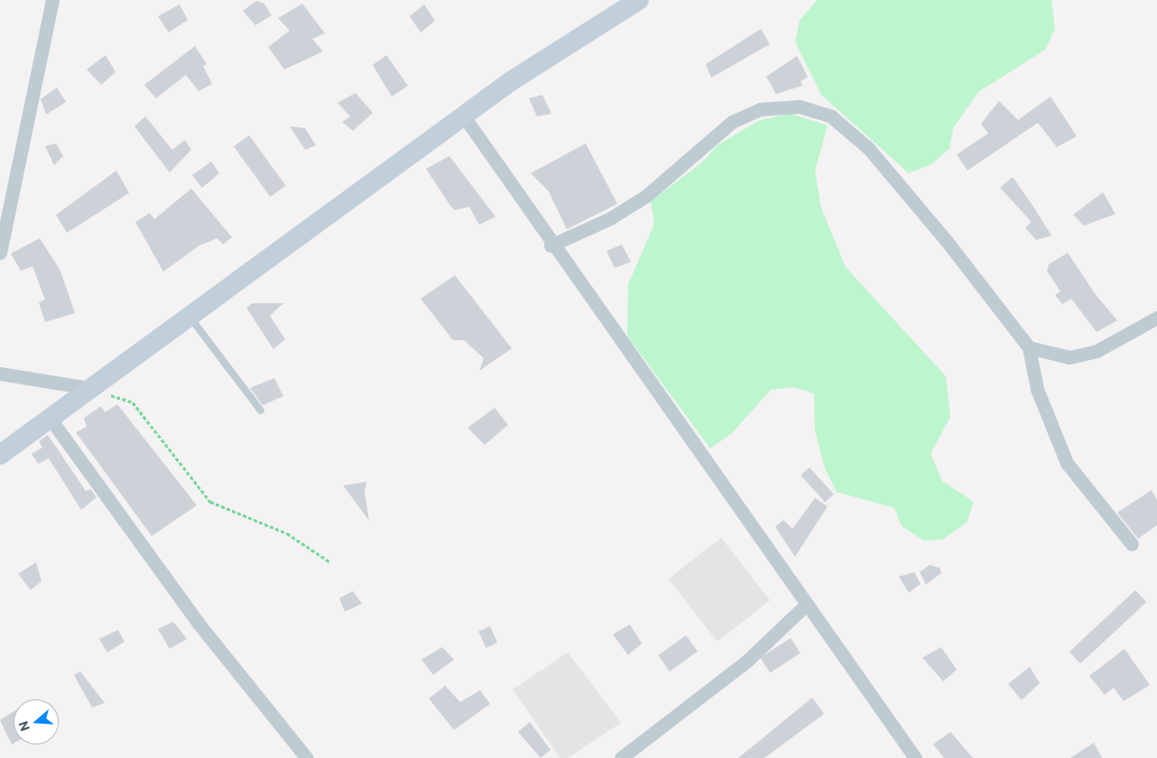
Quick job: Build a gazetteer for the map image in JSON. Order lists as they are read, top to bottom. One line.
{"north":"left"}
